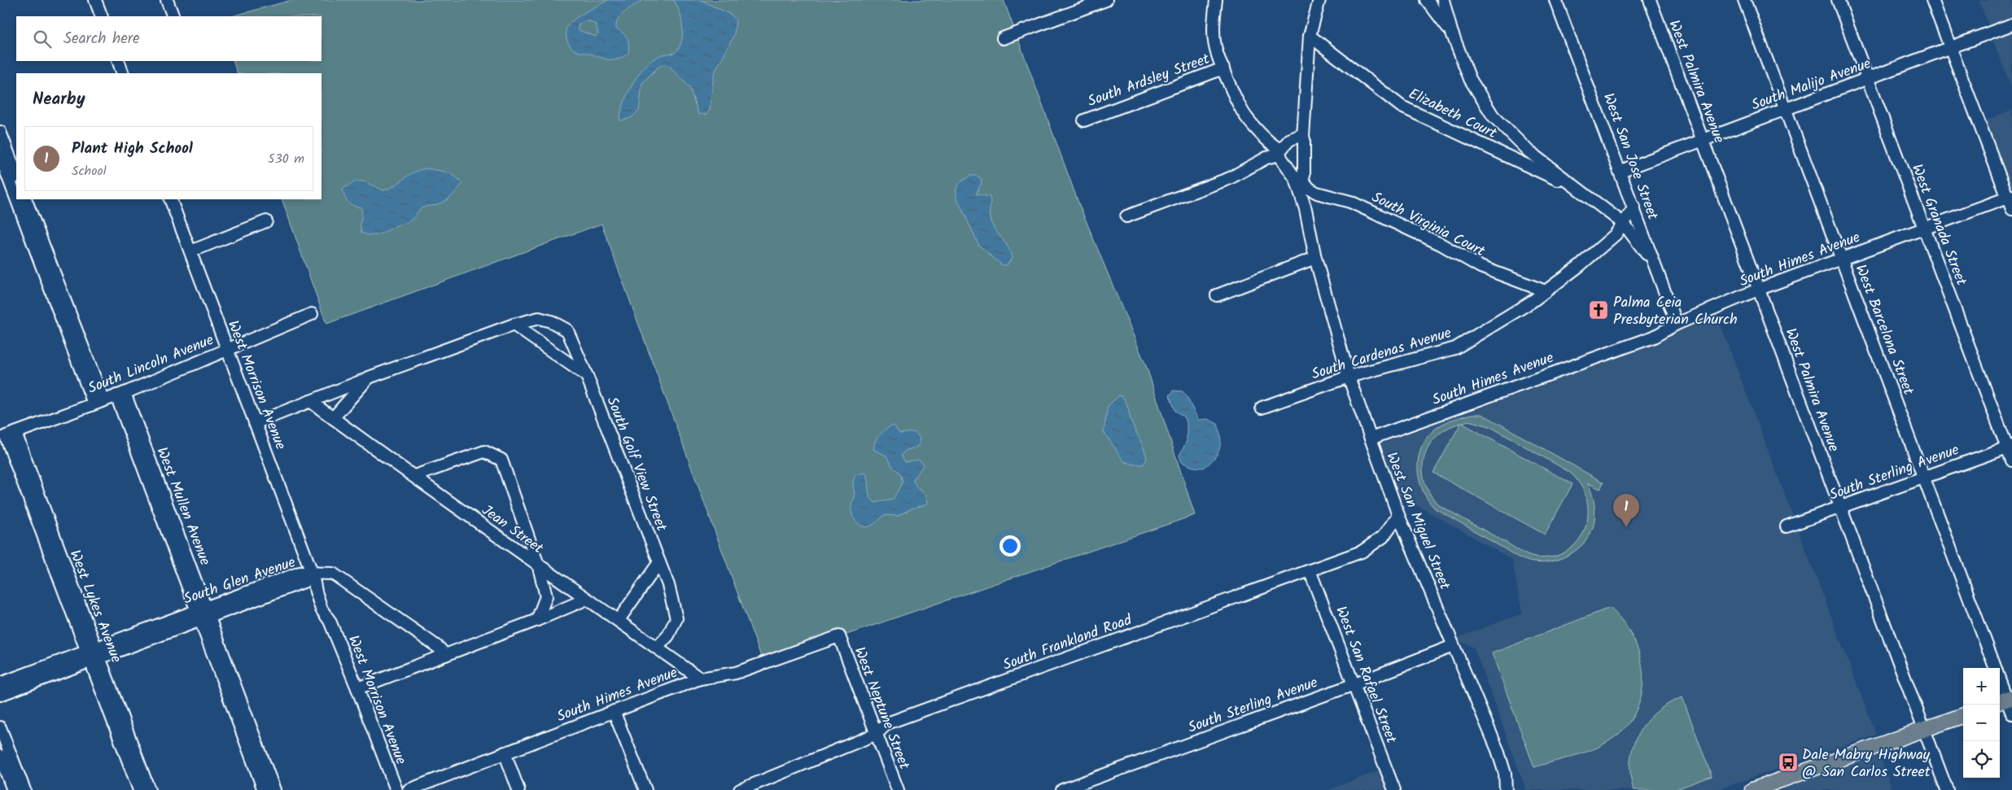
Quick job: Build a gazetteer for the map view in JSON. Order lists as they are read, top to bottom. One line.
{"streets":{"street":["South Ardsley Street","West Palmira Avenue","South Malijo Avenue","Elizabeth Court","West San Jose Street","South Virginia Court","West Granada Street","South Himes Avenue","West Barcelona Street","South Cardenas Avenue","South Lincoln Avenue","West Morrison Avenue","South Golf View Street","South Sterling Avenue","West Mullen Avenue","West San Miguel Street","Jean Street","South Glen Avenue","West Lykes Avenue","South Frankland Road","West San Rafael Street","West Neptune Street"]},"crossings":[["West Palmira Avenue","South Malijo Avenue"],["West Palmira Avenue","South Himes Avenue"],["West Palmira Avenue","South Sterling Avenue"],["South Malijo Avenue","West San Jose Street"],["South Malijo Avenue","West Granada Street"],["South Malijo Avenue","West Barcelona Street"],["West San Jose Street","South Himes Avenue"],["West San Jose Street","South Cardenas Avenue"],["South Virginia Court","South Cardenas Avenue"],["South Virginia Court","West San Miguel Street"],["West Granada Street","South Himes Avenue"],["West Granada Street","South Sterling Avenue"],["South Himes Avenue","West Barcelona Street"],["South Himes Avenue","West San Miguel Street"],["South Himes Avenue","Jean Street"],["South Himes Avenue","West Neptune Street"],["West Barcelona Street","South Sterling Avenue"],["South Cardenas Avenue","West San Miguel Street"],["South Lincoln Avenue","West Morrison Avenue"],["South Lincoln Avenue","West Mullen Avenue"],["South Lincoln Avenue","West Lykes Avenue"],["West Morrison Avenue","South Golf View Street"],["West Morrison Avenue","South Glen Avenue"],["South Golf View Street","Jean Street"],["South Sterling Avenue","West San Miguel Street"],["South Sterling Avenue","West San Rafael Street"],["West Mullen Avenue","South Glen Avenue"],["West San Miguel Street","South Frankland Road"],["South Glen Avenue","West Lykes Avenue"],["South Frankland Road","West San Rafael Street"],["South Frankland Road","West Neptune Street"]],"places":{"church":["Palma Ceia Presbyterian Church"],"bus stop":["Dale Mabry Highway @ San Carlos Street"]},"page":{"search":"Search here","heading":"Nearby","list":[{"mark":"1","name":"Plant High School","note":"School","value":"530 m"}],"pins":"1","map_buttons":["+","−"]}}
